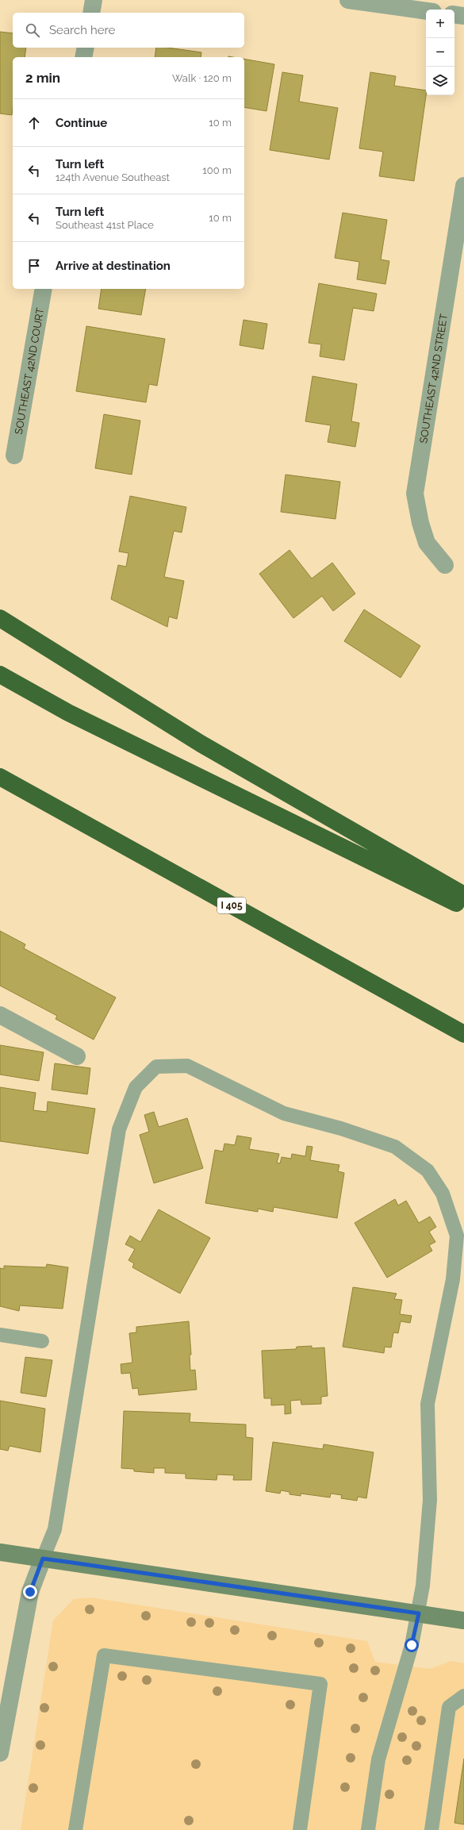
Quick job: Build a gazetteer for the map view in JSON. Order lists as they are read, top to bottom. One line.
{"streets":{"highway":["I 405"],"street":["SOUTHEAST 42ND COURT","SOUTHEAST 42ND STREET"]},"page":{"map_buttons":["+","−"],"search":"Search here","heading":["2 min","Walk · 120 m"],"list":[["Continue","10 m"],["Turn left","124th Avenue Southeast","100 m"],["Turn left","Southeast 41st Place","10 m"],"Arrive at destination"]}}
